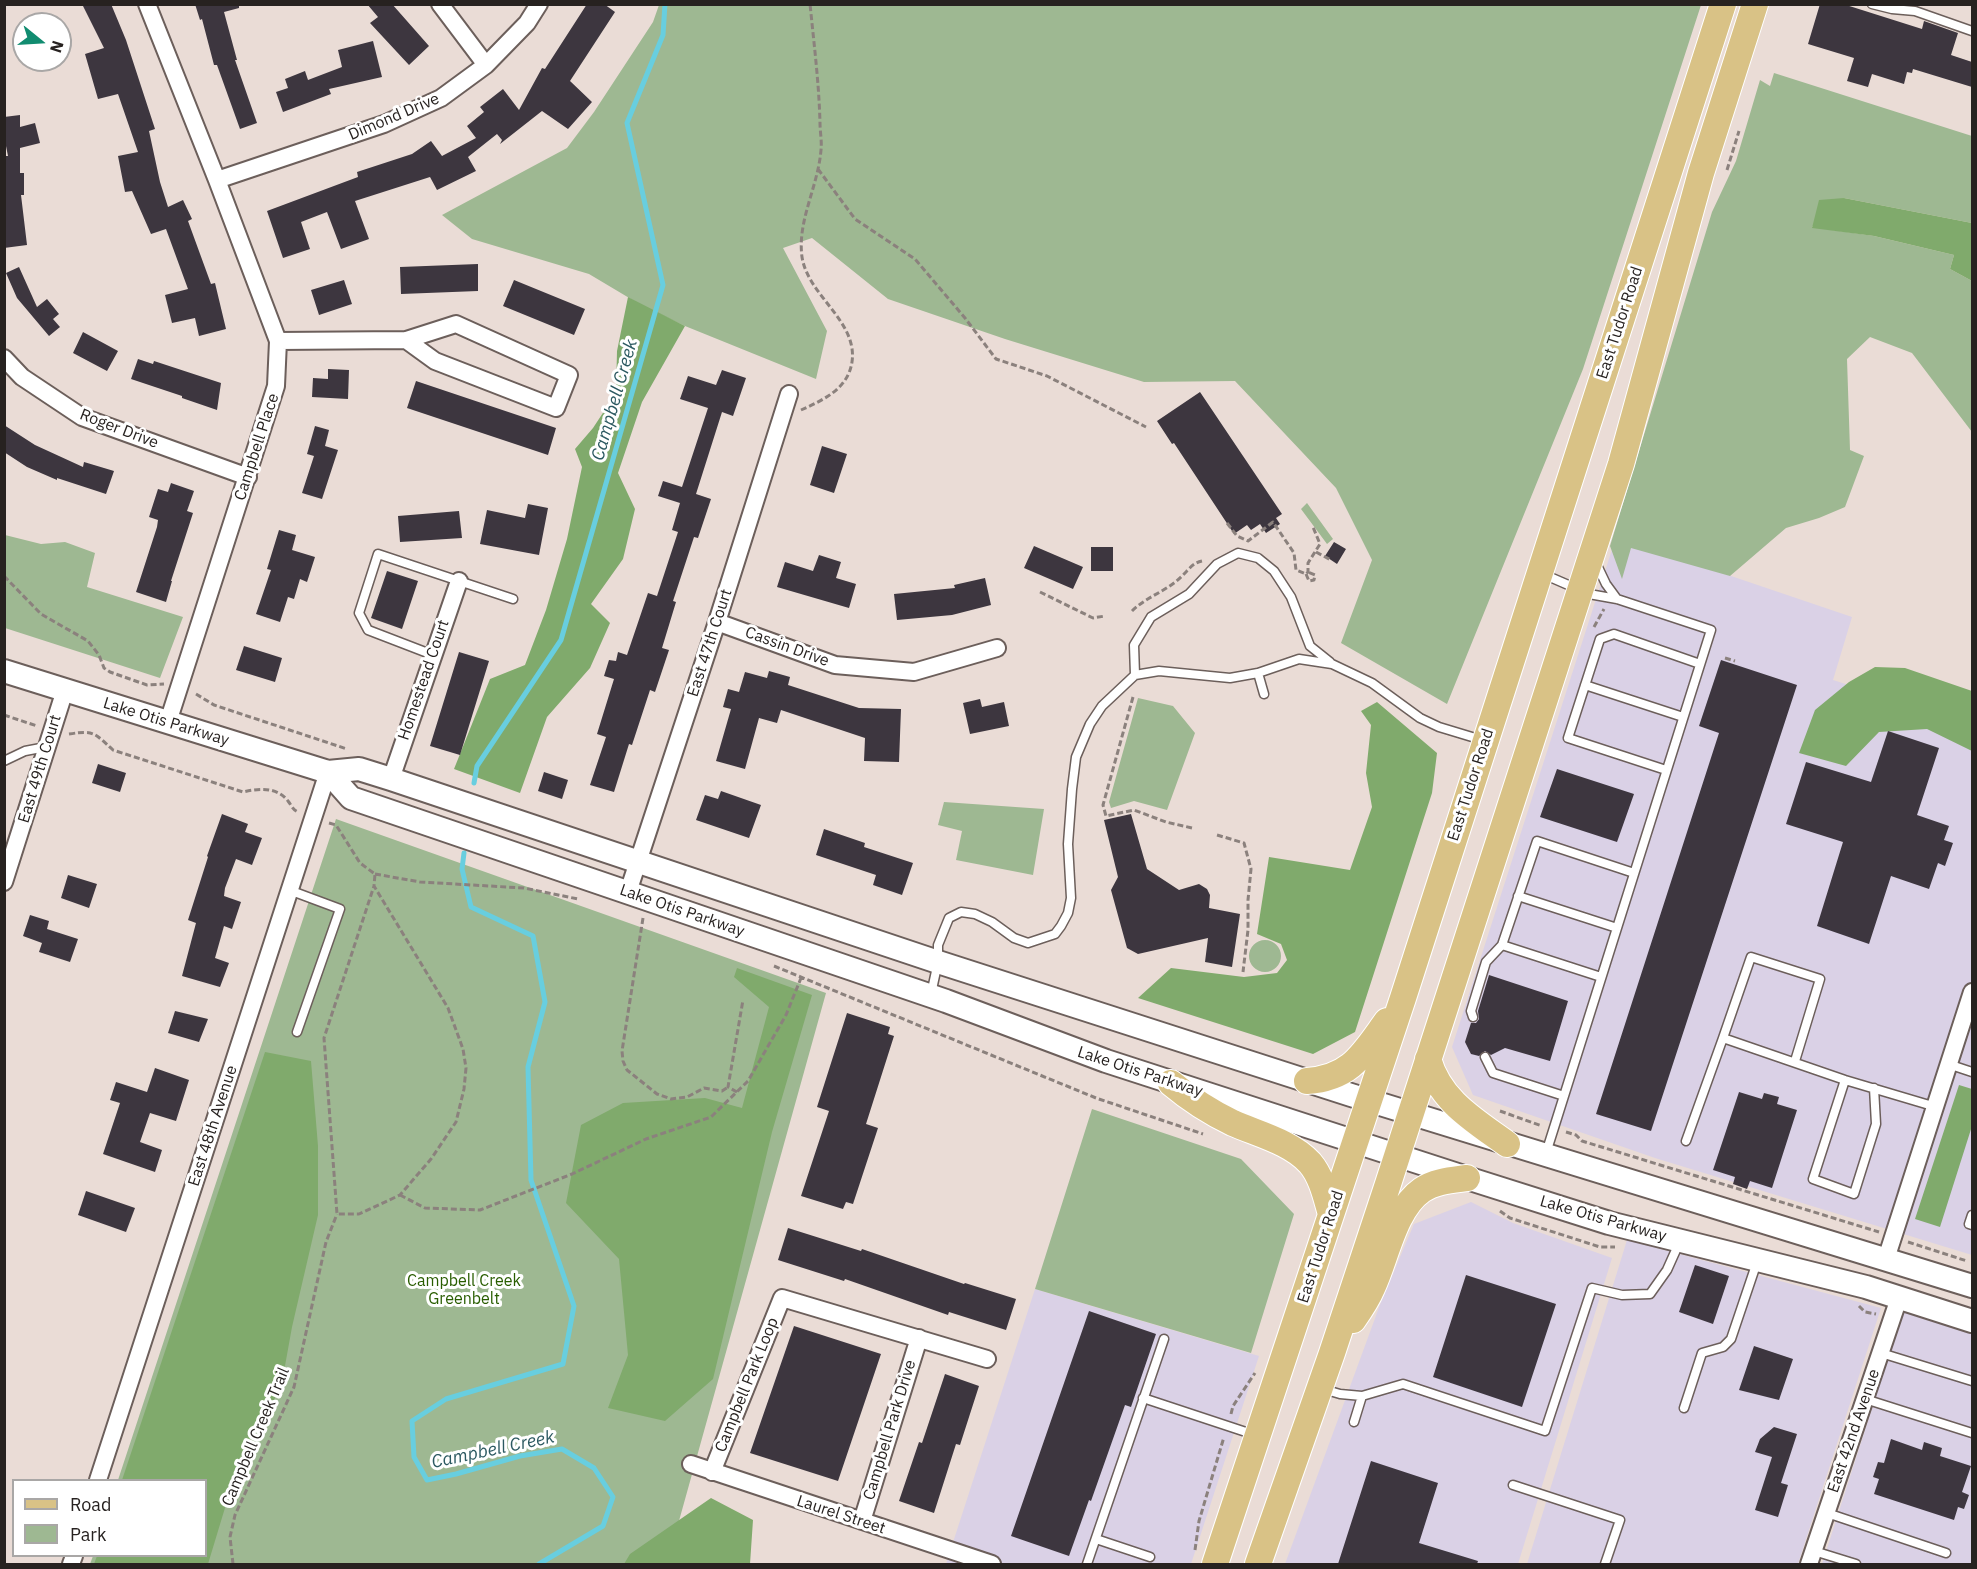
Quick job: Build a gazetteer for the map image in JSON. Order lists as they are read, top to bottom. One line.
{"streets":{"main road":["East Tudor Road","Lake Otis Parkway"],"street":["Dimond Drive","Roger Drive","Campbell Place","East 47th Court","Cassin Drive","Homestead Court","East 49th Court","East 48th Avenue","Campbell Park Loop","Campbell Park Drive","East 42nd Avenue","Laurel Street"],"path":["Campbell Creek Trail"]},"crossings":[["Dimond Drive","Campbell Place"],["East Tudor Road","Lake Otis Parkway"],["Roger Drive","Campbell Place"],["Campbell Place","Lake Otis Parkway"],["East 47th Court","Cassin Drive"],["East 47th Court","Lake Otis Parkway"],["Homestead Court","Lake Otis Parkway"],["Lake Otis Parkway","East 49th Court"],["Lake Otis Parkway","East 48th Avenue"],["Lake Otis Parkway","East 42nd Avenue"],["Campbell Park Loop","Campbell Park Drive"],["Campbell Park Loop","Laurel Street"],["Campbell Park Drive","Laurel Street"]],"water":["Campbell Creek"],"parks":["Campbell Creek Greenbelt"],"legend":["Road","Park"],"north":"right"}
